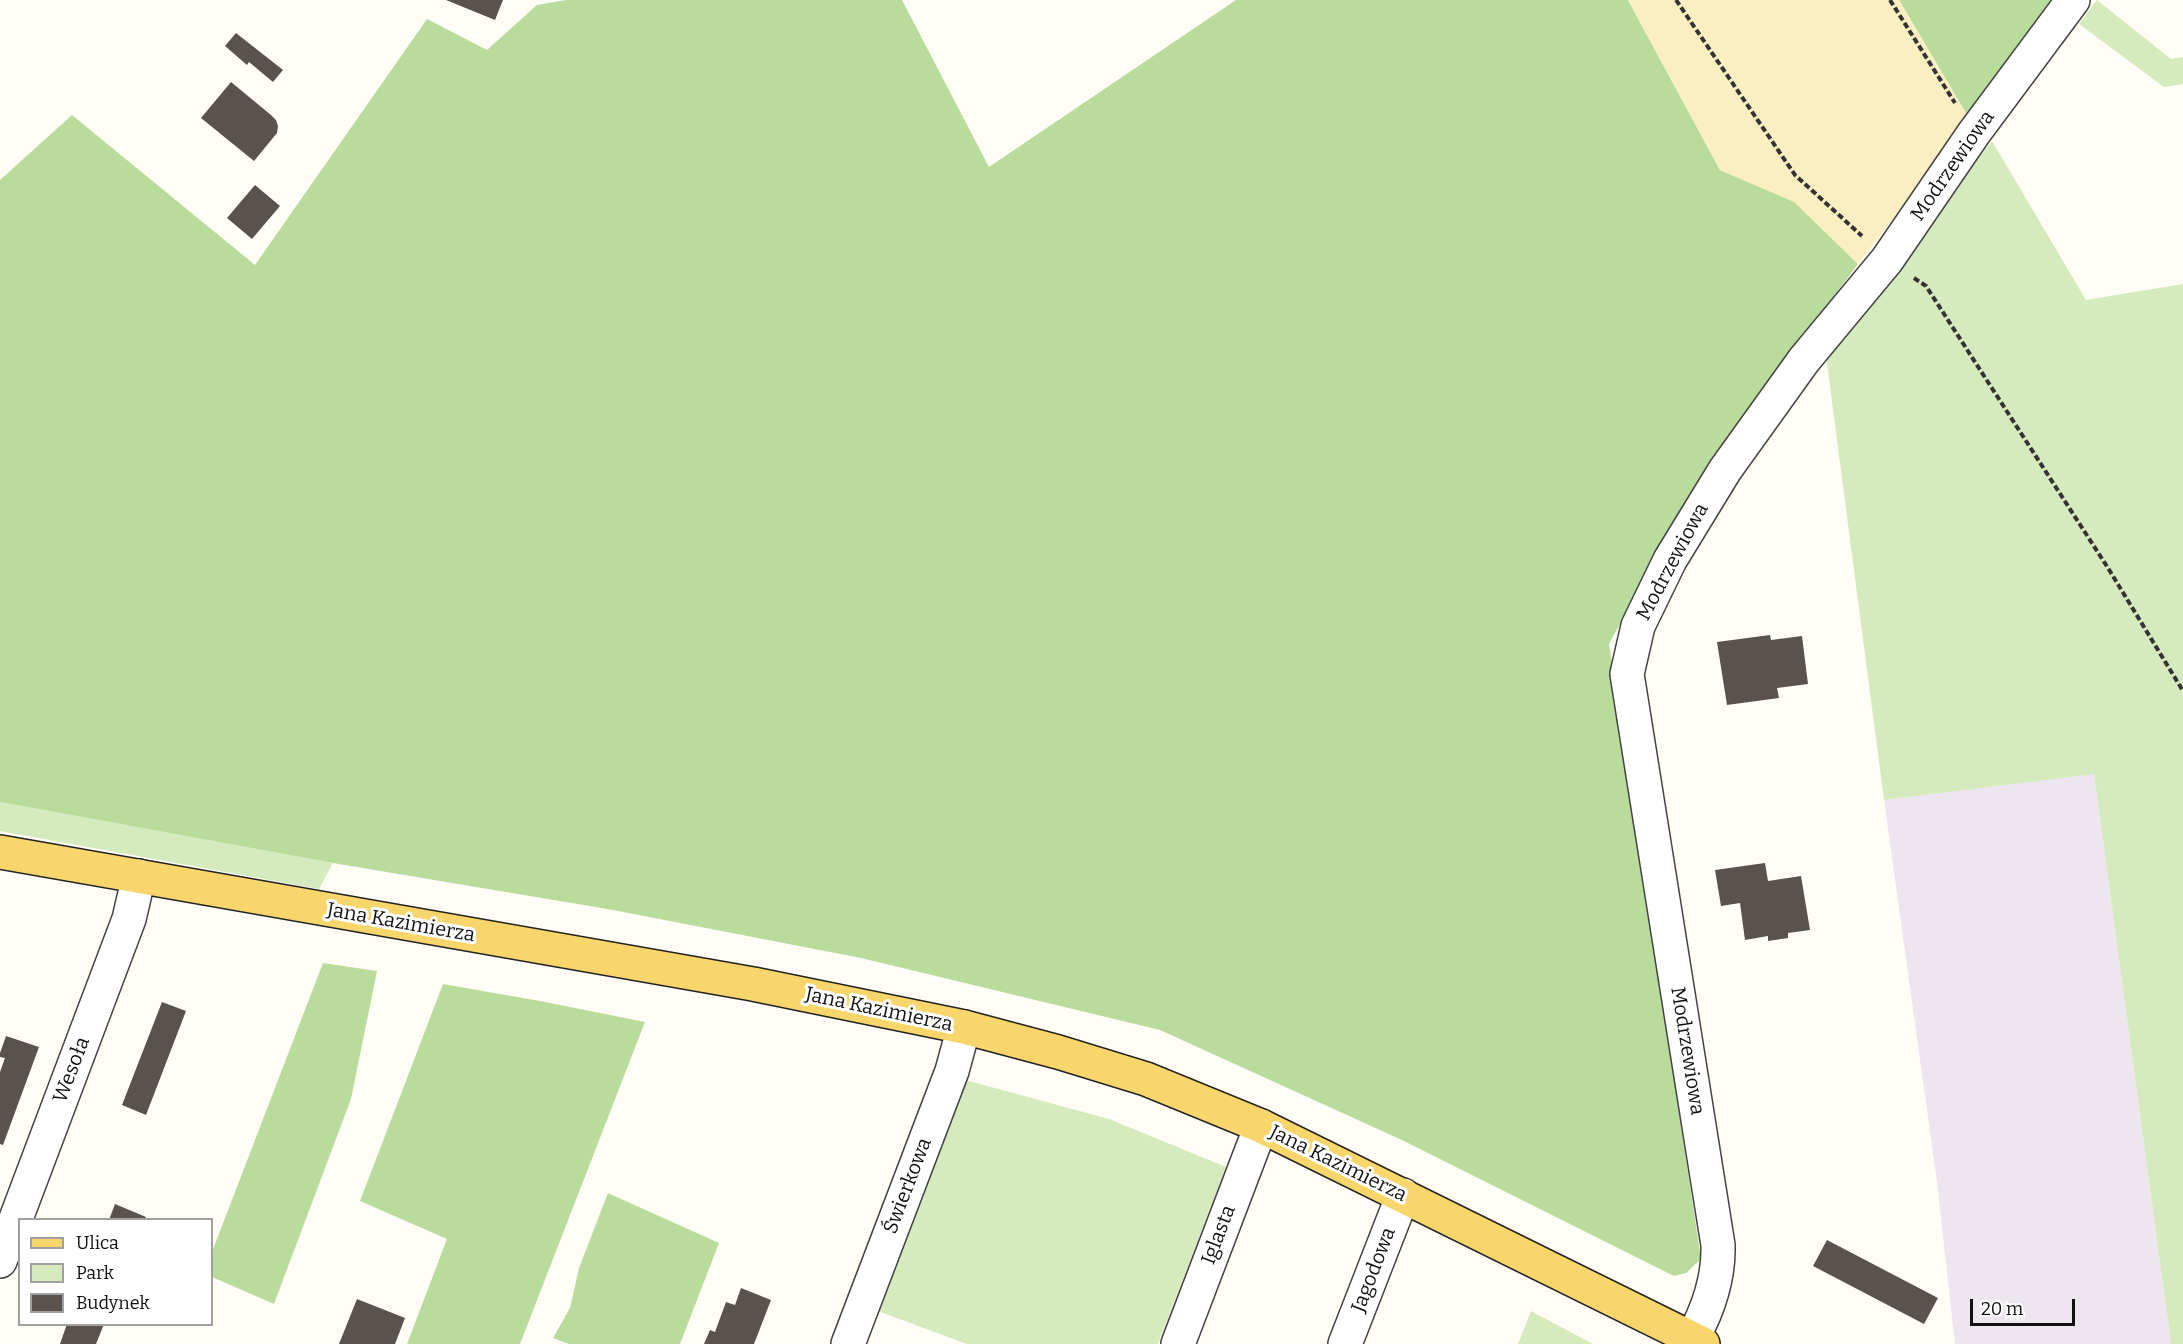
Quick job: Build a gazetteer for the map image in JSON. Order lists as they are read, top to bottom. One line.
{"streets":{"main road":["Jana Kazimierza"],"street":["Modrzewiowa","Wesoła","Świerkowa","Iglasta","Jagodowa"]},"crossings":[["Modrzewiowa","Jana Kazimierza"],["Jana Kazimierza","Wesoła"],["Jana Kazimierza","Świerkowa"],["Jana Kazimierza","Iglasta"],["Jana Kazimierza","Jagodowa"]],"legend":["Ulica","Park","Budynek"],"scale_bar":"20 m"}
